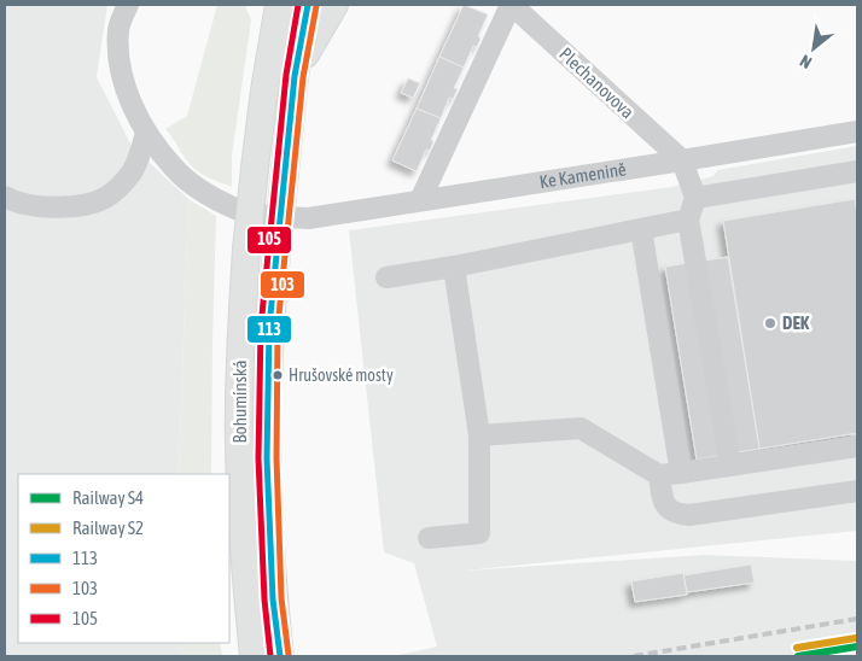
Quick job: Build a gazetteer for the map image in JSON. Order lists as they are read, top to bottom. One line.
{"streets":{"main road":["Bohumínská"],"street":["Plechanovova","Ke Kamenině"]},"crossings":[["Plechanovova","Ke Kamenině"]],"places":["DEK","Hrušovské mosty"],"lines":["transit line 113","transit line 105","transit line 103","rail line S2","rail line S4"],"legend":["Railway S4","Railway S2","113","103","105"],"north":"bottom left"}
